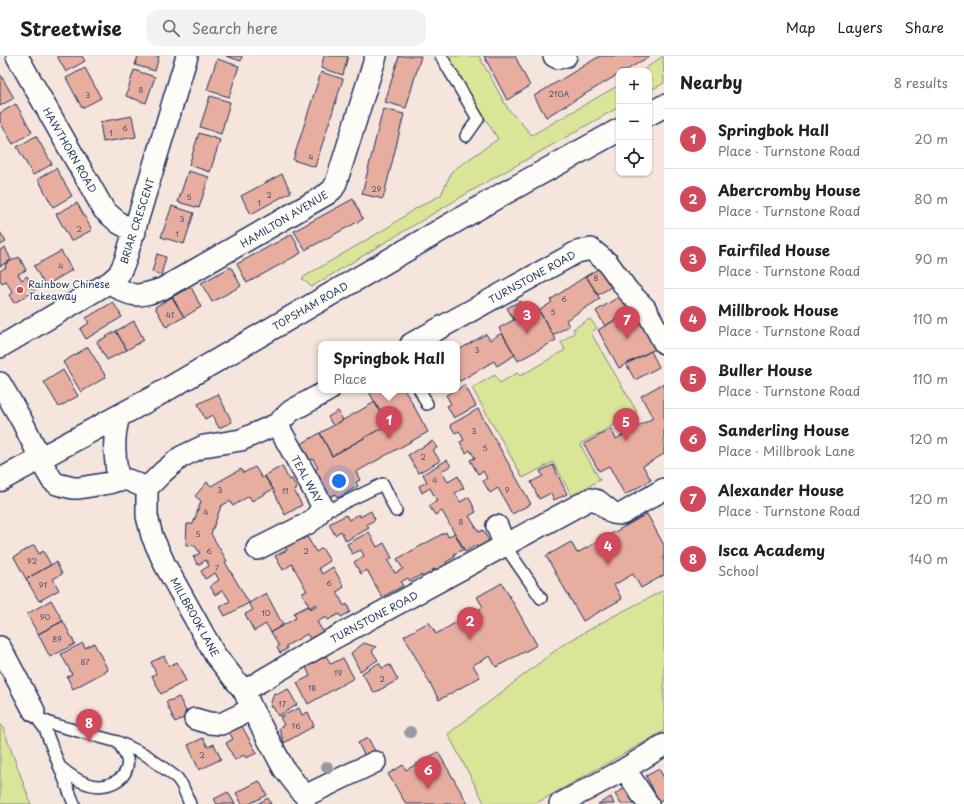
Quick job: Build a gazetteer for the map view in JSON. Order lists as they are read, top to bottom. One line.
{"streets":{"main road":["TOPSHAM ROAD"],"street":["HAWTHORN ROAD","HAMILTON AVENUE","BRIAR CRESCENT","TURNSTONE ROAD","TEAL WAY","MILLBROOK LANE"]},"crossings":[["HAWTHORN ROAD","BRIAR CRESCENT"],["HAMILTON AVENUE","BRIAR CRESCENT"],["TURNSTONE ROAD","MILLBROOK LANE"]],"places":["Rainbow Chinese Takeaway"],"house_numbers":["8","210A","3","6","1","4","29","2","5","1","3","2","1","4","8","6","5","41","3","3","5","2","4","3","9","11","4","8","5","6","2","92","7","6","91","10","90","89","87","19","2","18","17","16","2"],"page":{"header":"Streetwise","search":"Search here","nav":["Map","Layers","Share"],"heading":["Nearby","8 results"],"map_buttons":["+","−"],"list":[{"mark":"1","name":"Springbok Hall","note":"Place · Turnstone Road","value":"20 m"},{"mark":"2","name":"Abercromby House","note":"Place · Turnstone Road","value":"80 m"},{"mark":"3","name":"Fairfiled House","note":"Place · Turnstone Road","value":"90 m"},{"mark":"4","name":"Millbrook House","note":"Place · Turnstone Road","value":"110 m"},{"mark":"5","name":"Buller House","note":"Place · Turnstone Road","value":"110 m"},{"mark":"6","name":"Sanderling House","note":"Place · Millbrook Lane","value":"120 m"},{"mark":"7","name":"Alexander House","note":"Place · Turnstone Road","value":"120 m"},{"mark":"8","name":"Isca Academy","note":"School","value":"140 m"}],"pins":["3","7","1","5","4","2","8","6"],"popup":["Springbok Hall","Place"]}}
